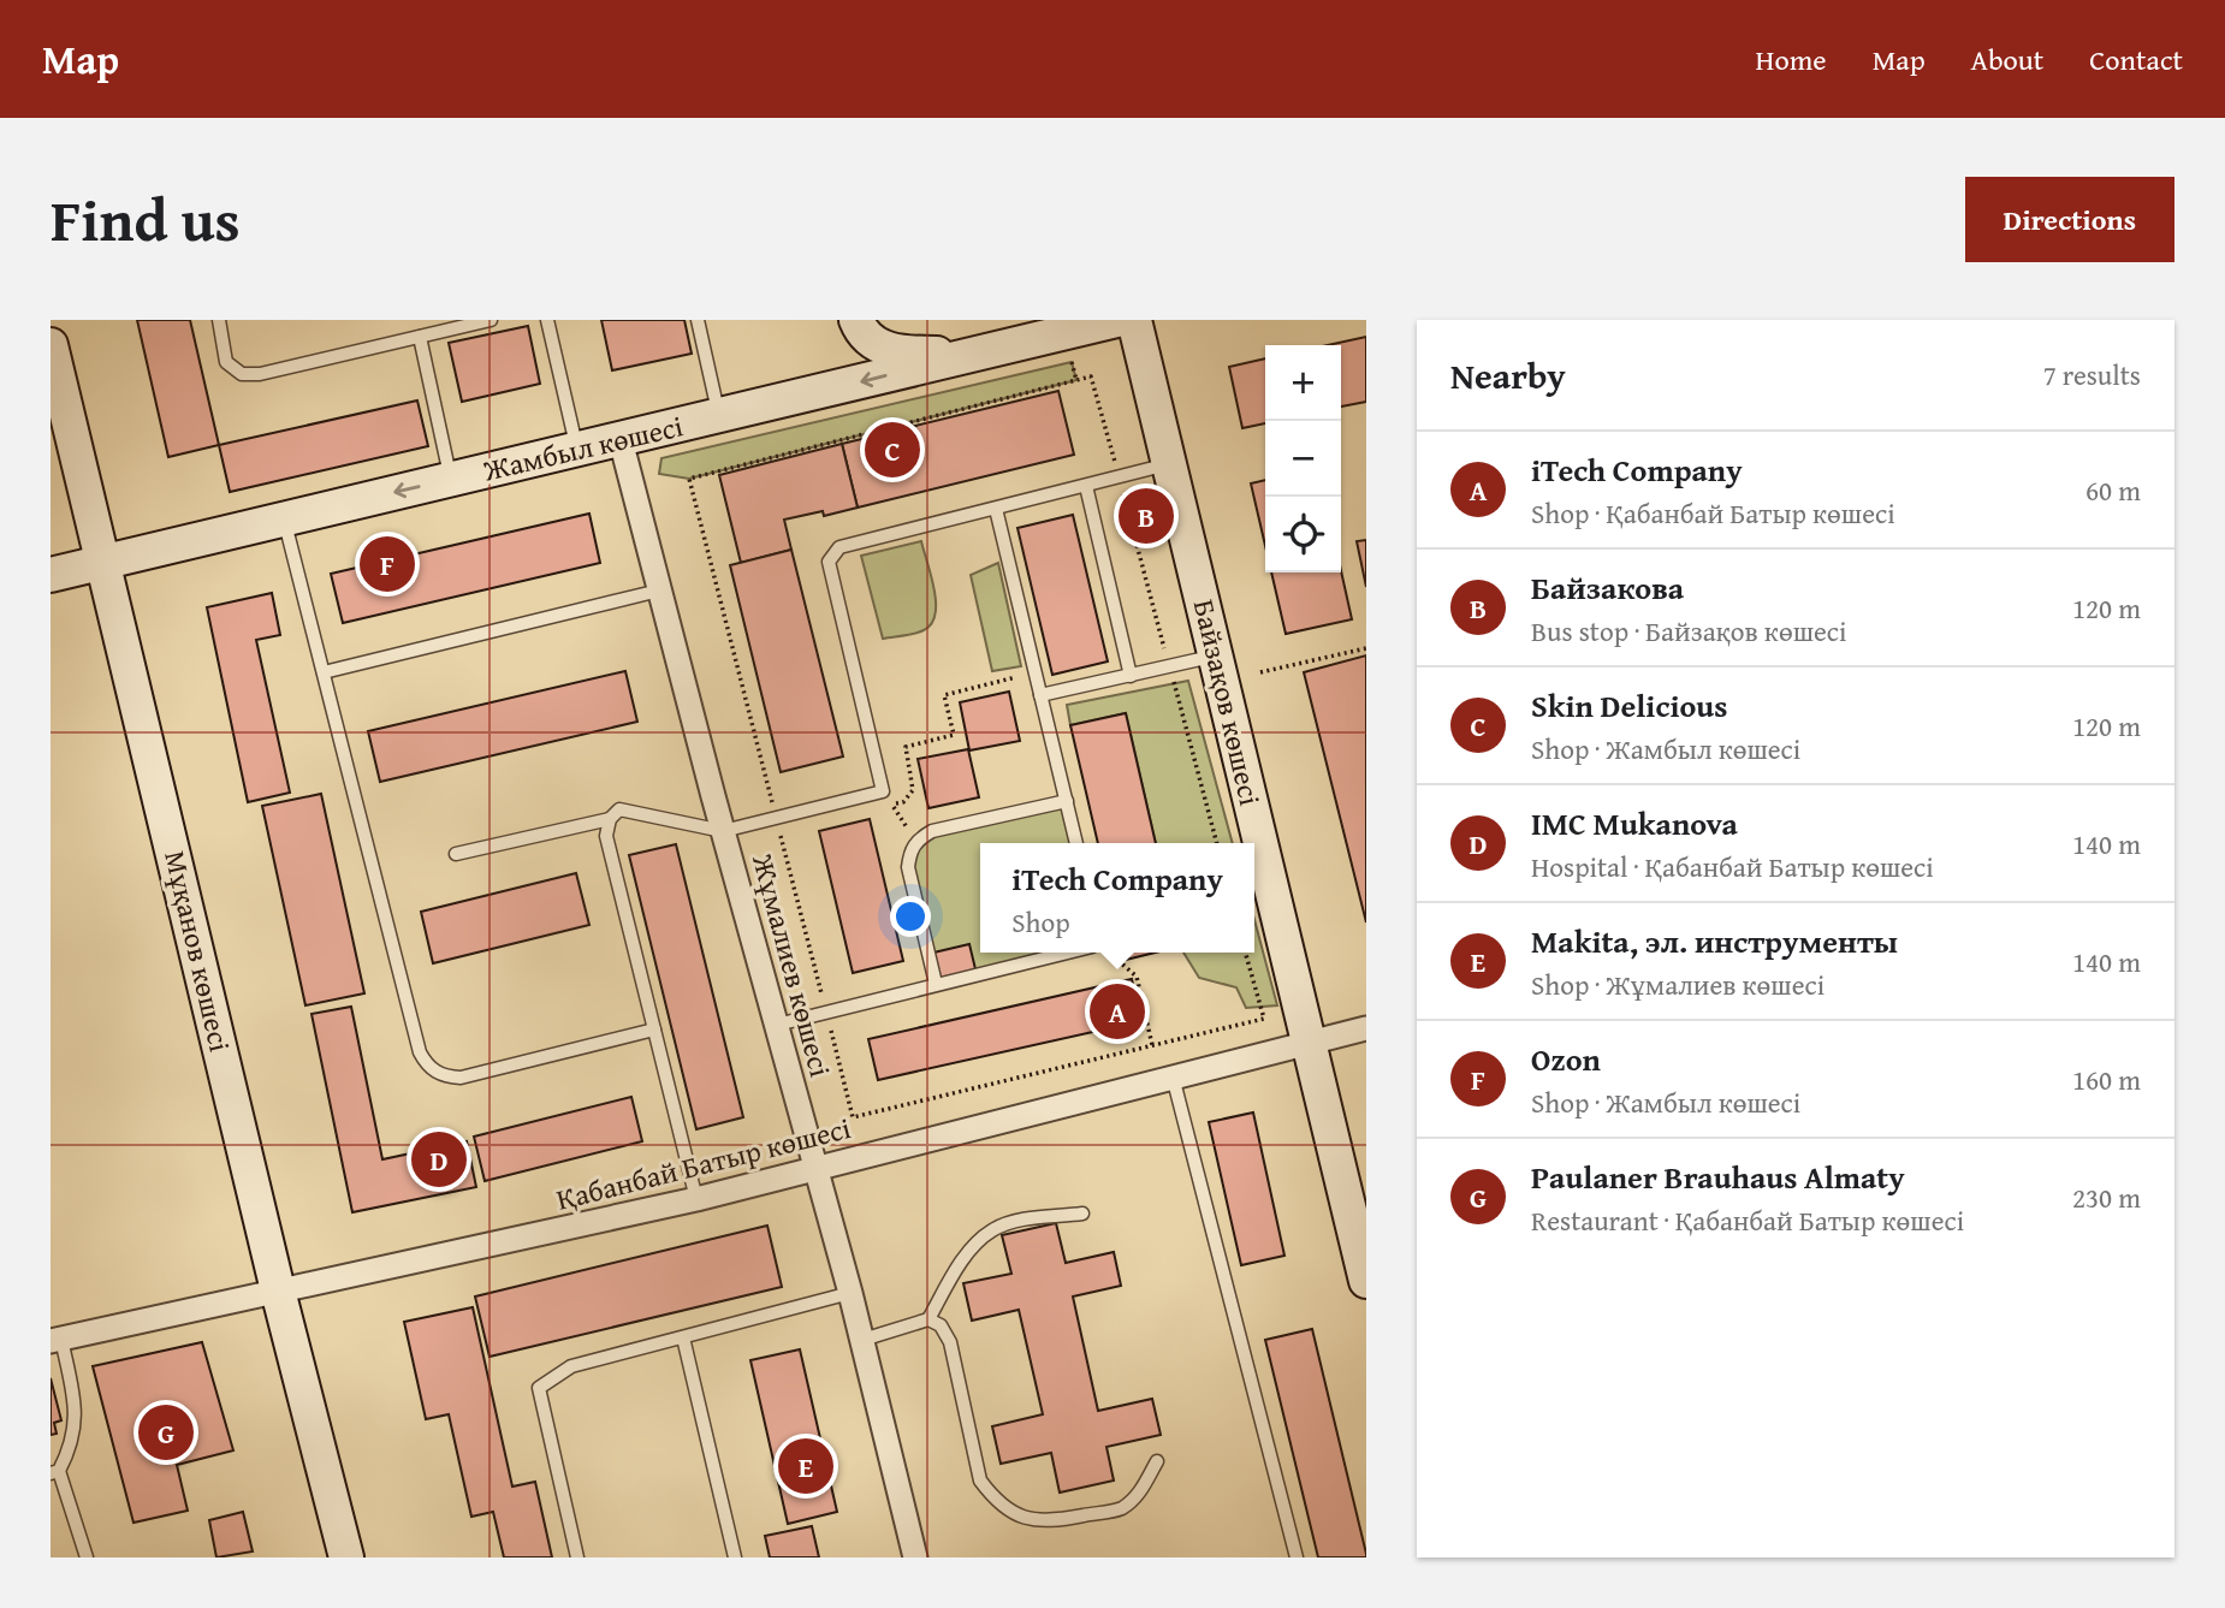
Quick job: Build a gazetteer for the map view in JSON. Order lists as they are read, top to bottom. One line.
{"streets":{"street":["Жамбыл көшесі","Байзақов көшесі","Мұқанов көшесі","Жұмалиев көшесі","Қабанбай Батыр көшесі"]},"crossings":[["Жамбыл көшесі","Мұқанов көшесі"],["Жамбыл көшесі","Жұмалиев көшесі"],["Байзақов көшесі","Қабанбай Батыр көшесі"],["Мұқанов көшесі","Қабанбай Батыр көшесі"],["Жұмалиев көшесі","Қабанбай Батыр көшесі"]],"one_way":["Жамбыл көшесі"],"page":{"header":"Map","nav":["Home","Map","About","Contact"],"title":"Find us","buttons":"Directions","heading":["Nearby","7 results"],"map_buttons":["+","−"],"pins":["C","B","F","A","D","G","E"],"list":[{"mark":"A","name":"iTech Company","note":"Shop · Қабанбай Батыр көшесі","value":"60 m"},{"mark":"B","name":"Байзакова","note":"Bus stop · Байзақов көшесі","value":"120 m"},{"mark":"C","name":"Skin Delicious","note":"Shop · Жамбыл көшесі","value":"120 m"},{"mark":"D","name":"IMC Mukanova","note":"Hospital · Қабанбай Батыр көшесі","value":"140 m"},{"mark":"E","name":"Makita, эл. инструменты","note":"Shop · Жұмалиев көшесі","value":"140 m"},{"mark":"F","name":"Ozon","note":"Shop · Жамбыл көшесі","value":"160 m"},{"mark":"G","name":"Paulaner Brauhaus Almaty","note":"Restaurant · Қабанбай Батыр көшесі","value":"230 m"}],"popup":["iTech Company","Shop"]}}
